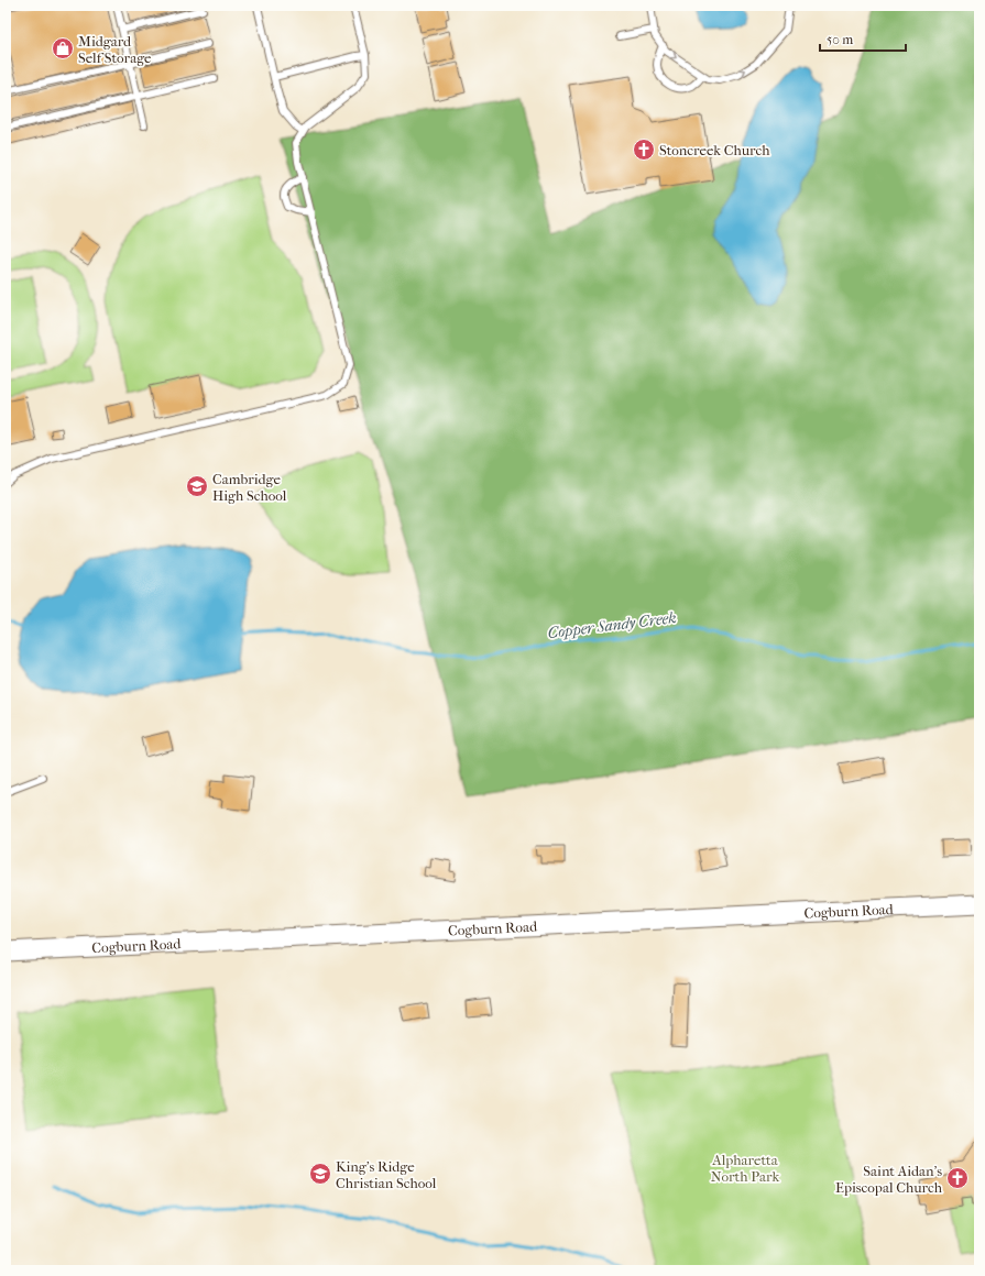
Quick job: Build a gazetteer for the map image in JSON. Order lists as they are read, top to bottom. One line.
{"streets":{"street":["Cogburn Road"]},"water":["Copper Sandy Creek"],"parks":["Alpharetta North Park"],"places":{"shop":["Midgard Self Storage"],"church":["Stoncreek Church","Saint Aidan's Episcopal Church"],"school or university":["Cambridge High School","King's Ridge Christian School"]},"scale_bar":"50 m"}
